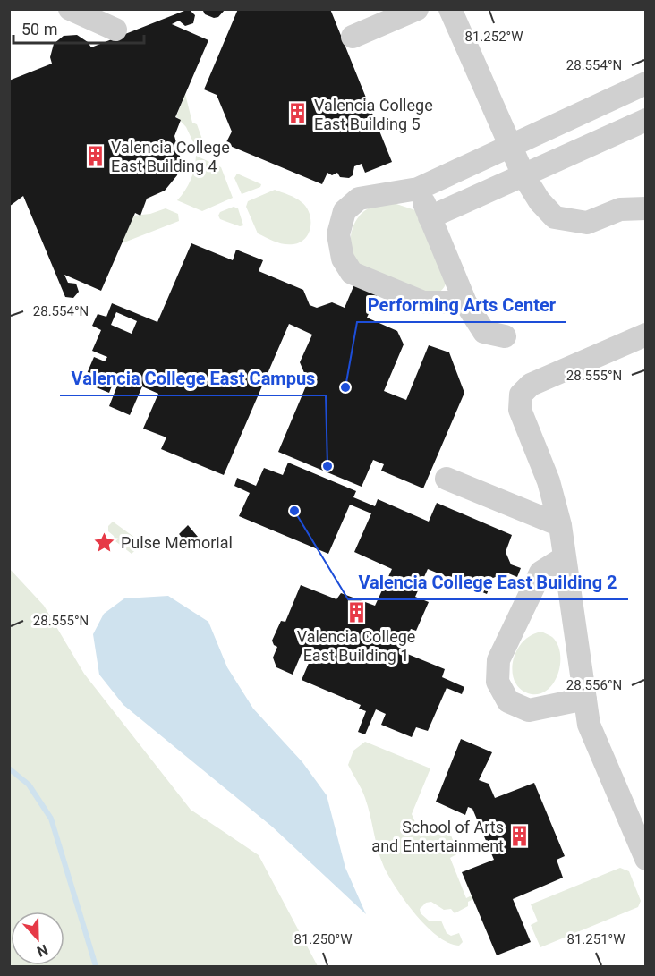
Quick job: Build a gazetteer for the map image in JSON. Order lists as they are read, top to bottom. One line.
{"places":{"building":["Valencia College East Building 5","Valencia College East Building 4","Valencia College East Building 1","School of Arts and Entertainment"],"other":["Performing Arts Center","Valencia College East Campus","Valencia College East Building 2"],"place":["Pulse Memorial"]},"scale_bar":"50 m","north":"bottom","coordinates":["81.252°W","28.554°N","28.555°N","28.556°N","81.250°W","81.251°W"]}
